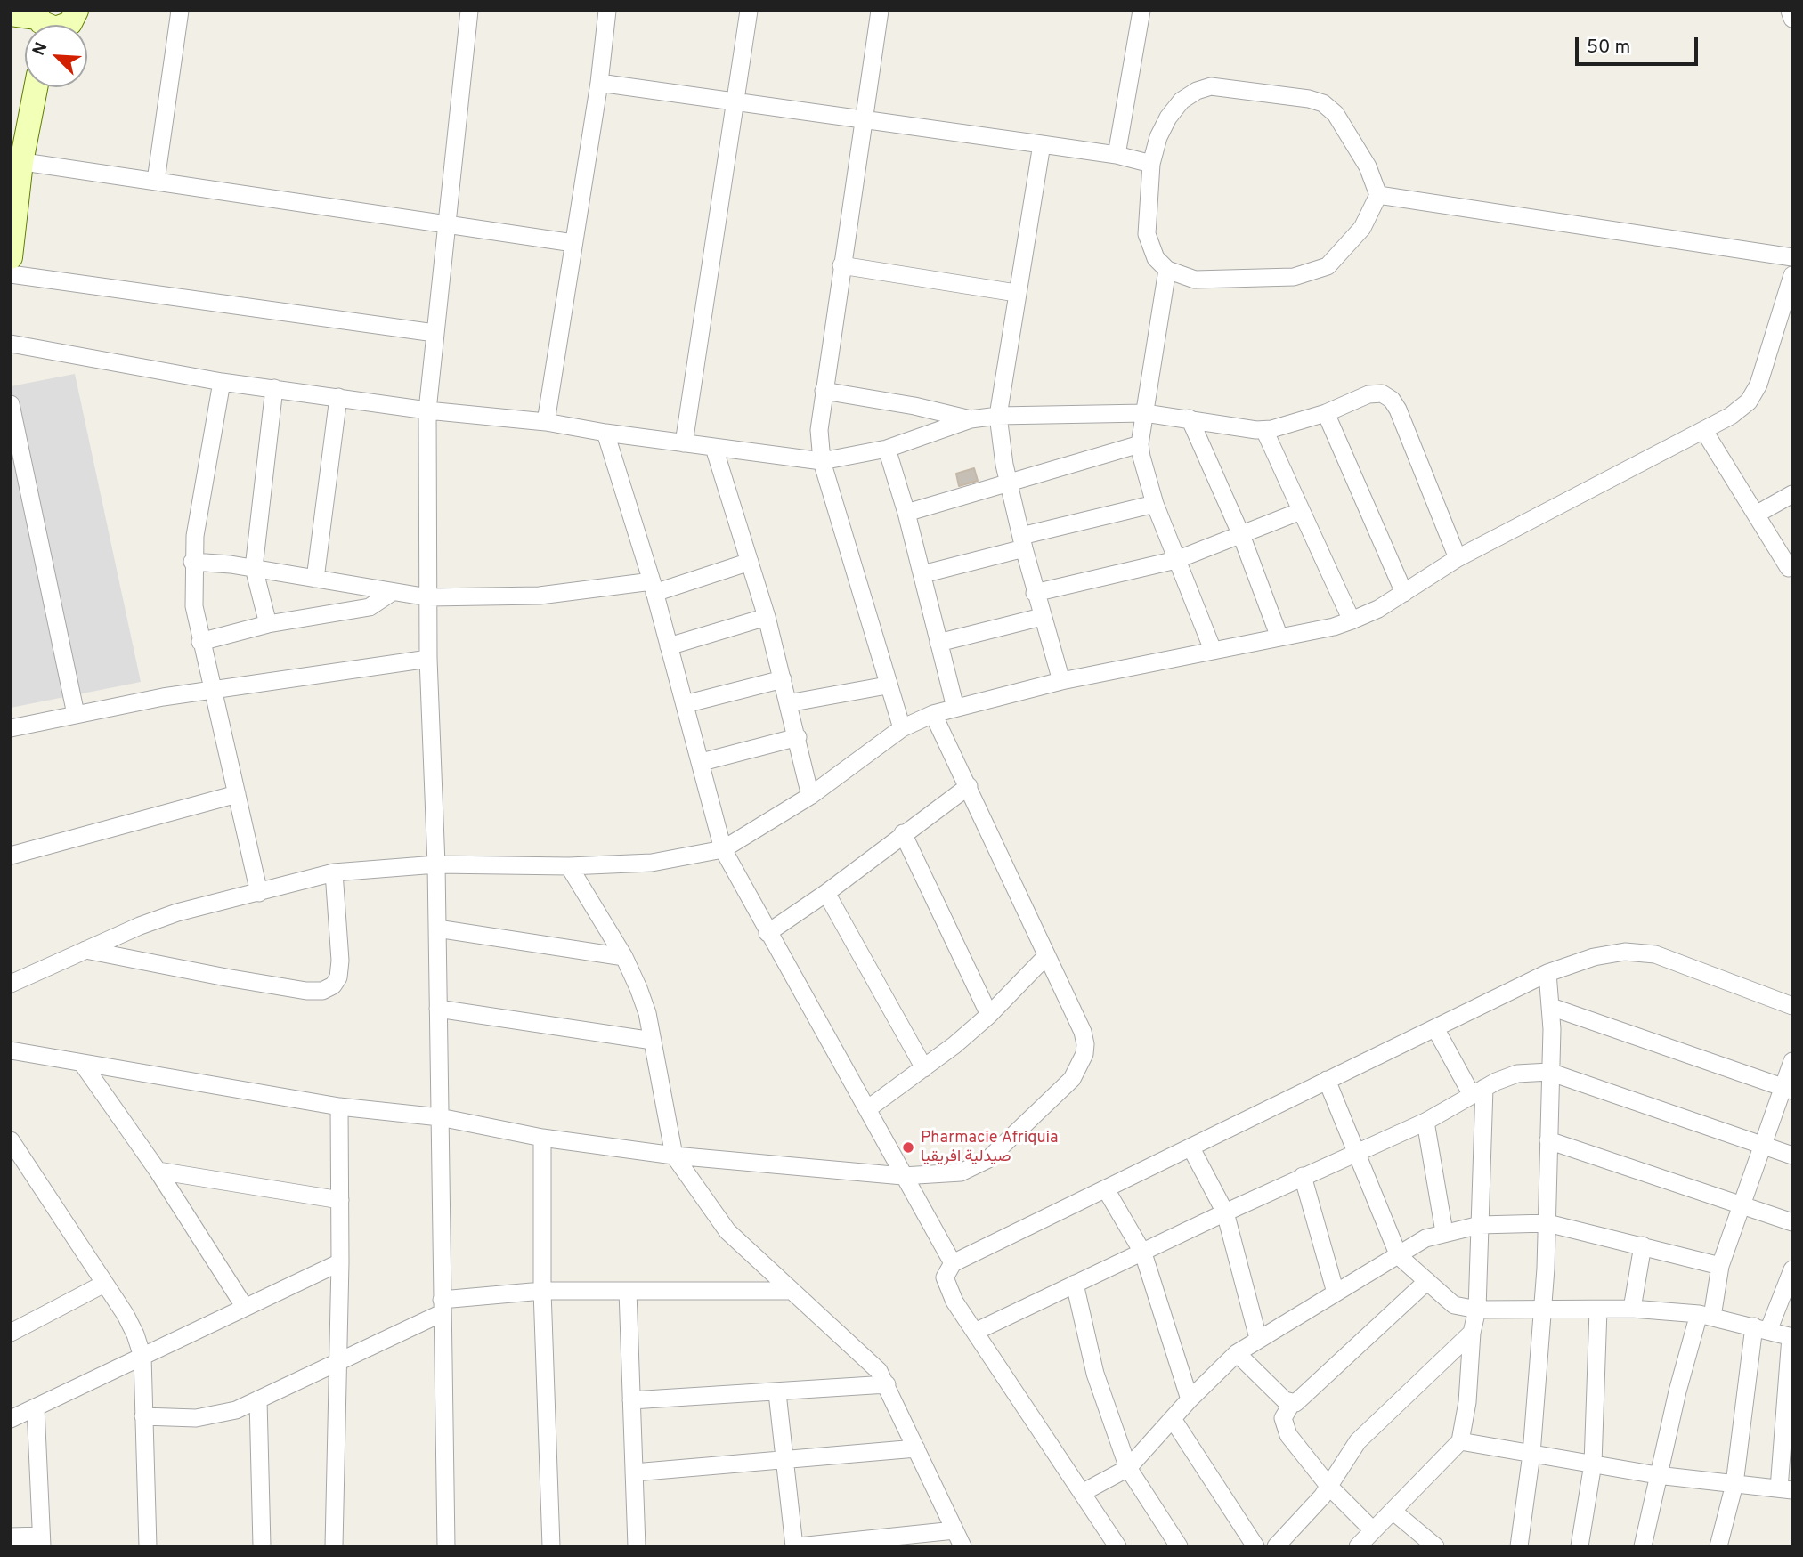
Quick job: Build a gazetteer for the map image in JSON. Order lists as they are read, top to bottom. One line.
{"places":["Pharmacie Afriquia صيدلية افريقيا"],"scale_bar":"50 m","north":"top left"}
